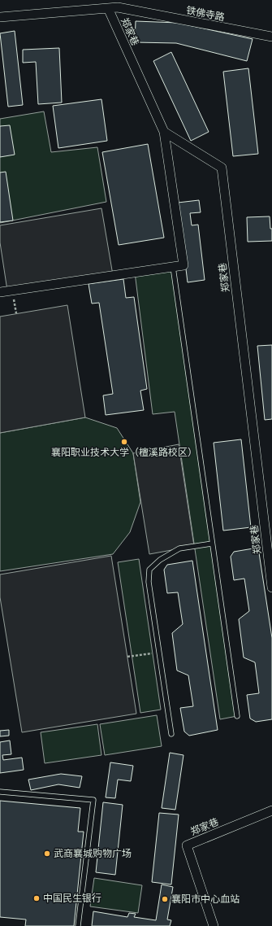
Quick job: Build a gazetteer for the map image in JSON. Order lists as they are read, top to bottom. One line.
{"streets":{"street":["铁佛寺路","郑家巷"]},"crossings":[["铁佛寺路","郑家巷"]],"places":["襄阳职业技术大学（檀溪路校区）","武商襄城购物广场","中国民生银行","襄阳市中心血站"]}
